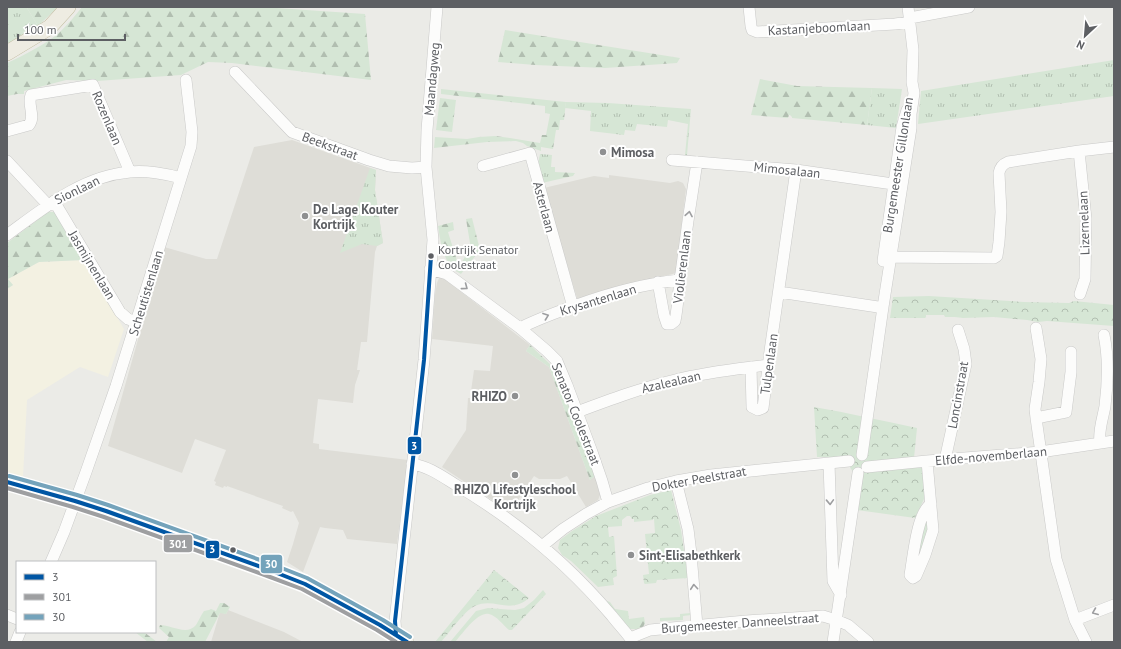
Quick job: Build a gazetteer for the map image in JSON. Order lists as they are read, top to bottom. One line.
{"streets":{"street":["Kastanjeboomlaan","Maandagweg","Rozenlaan","Beekstraat","Burgemeester Gillonlaan","Mimosalaan","Sionlaan","Asterlaan","Lizernelaan","Jasmijnenlaan","Violierenlaan","Scheutistenlaan","Krysantenlaan","Tulpenlaan","Azalealaan","Loncinstraat","Senator Coolestraat","Elfde-novemberlaan","Dokter Peelstraat","Burgemeester Danneelstraat"]},"crossings":[["Kastanjeboomlaan","Burgemeester Gillonlaan"],["Maandagweg","Beekstraat"],["Rozenlaan","Sionlaan"],["Burgemeester Gillonlaan","Mimosalaan"],["Burgemeester Gillonlaan","Dokter Peelstraat"],["Mimosalaan","Violierenlaan"],["Mimosalaan","Tulpenlaan"],["Sionlaan","Jasmijnenlaan"],["Sionlaan","Scheutistenlaan"],["Asterlaan","Krysantenlaan"],["Jasmijnenlaan","Scheutistenlaan"],["Violierenlaan","Krysantenlaan"],["Krysantenlaan","Senator Coolestraat"],["Tulpenlaan","Azalealaan"],["Azalealaan","Senator Coolestraat"],["Loncinstraat","Elfde-novemberlaan"],["Senator Coolestraat","Dokter Peelstraat"]],"one_way":["Violierenlaan"],"places":["Mimosa","De Lage Kouter Kortrijk","Kortrijk Senator Coolestraat","RHIZO","RHIZO Lifestyleschool Kortrijk","Sint-Elisabethkerk"],"lines":["transit line 3","transit line 30","transit line 301"],"legend":["3","301","30"],"scale_bar":"100 m","north":"bottom left"}
